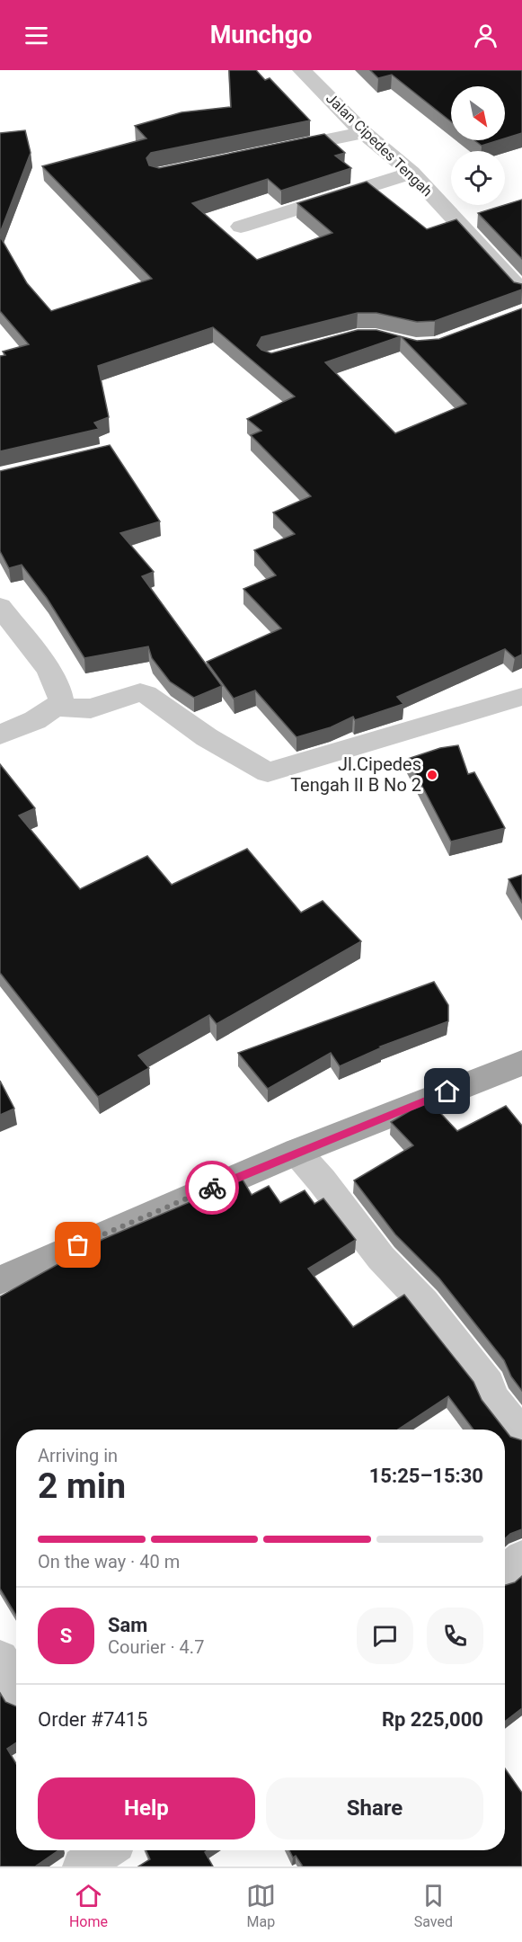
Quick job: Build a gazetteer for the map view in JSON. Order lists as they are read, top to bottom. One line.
{"streets":{"street":["Jalan Cipedes Tengah"]},"places":["Jl.Cipedes Tengah II B No 2"],"north":"bottom right","page":{"header":"Munchgo","heading":["2 min","Arriving in","15:25–15:30"],"panel":["Sam","Courier · 4.7","Order #7415","Rp 225,000"],"bar":"On the way · 40 m","round":"S","buttons":["Help","Share"],"tabs":["Home","Map","Saved"]}}
